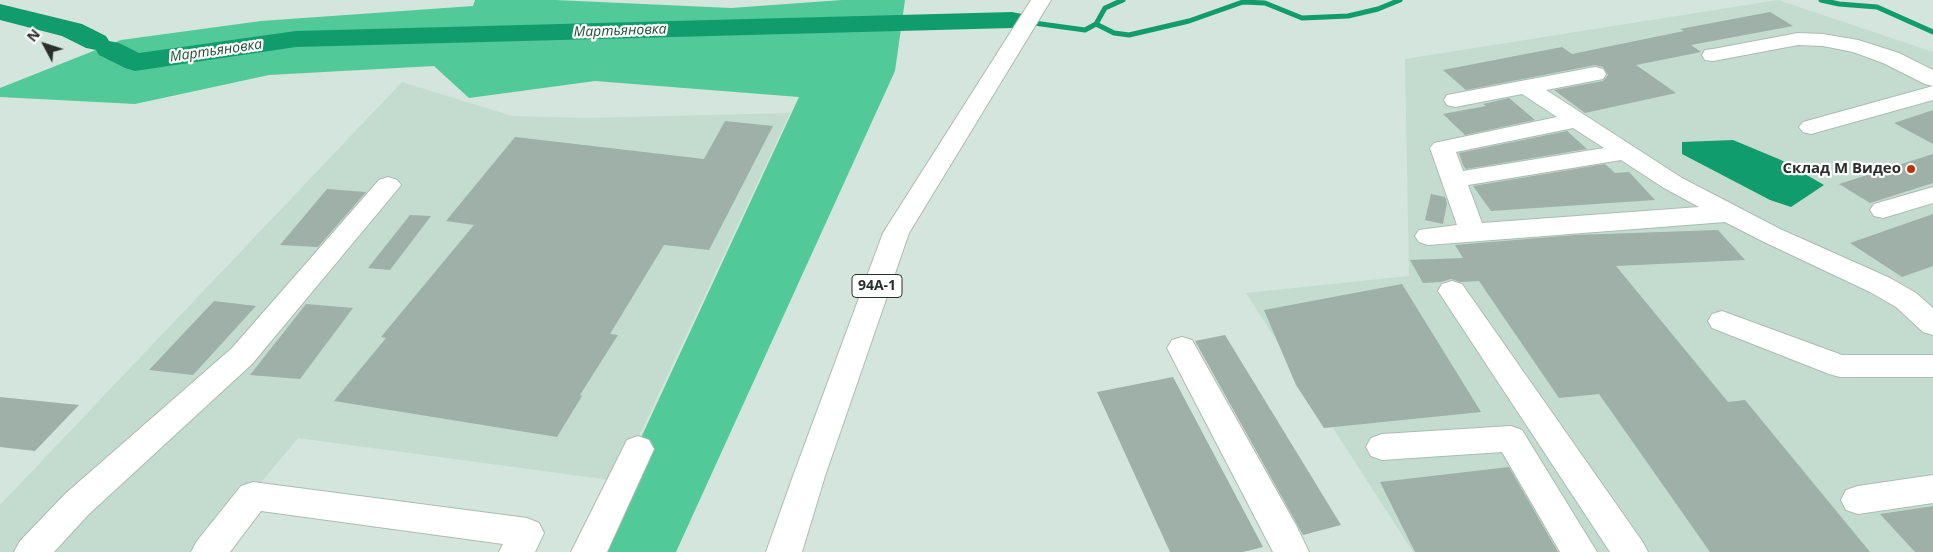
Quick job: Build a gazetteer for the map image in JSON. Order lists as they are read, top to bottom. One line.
{"streets":{"main road":["94А-1"]},"water":["Мартьяновка"],"places":["Склад М Видео"],"north":"top left"}
